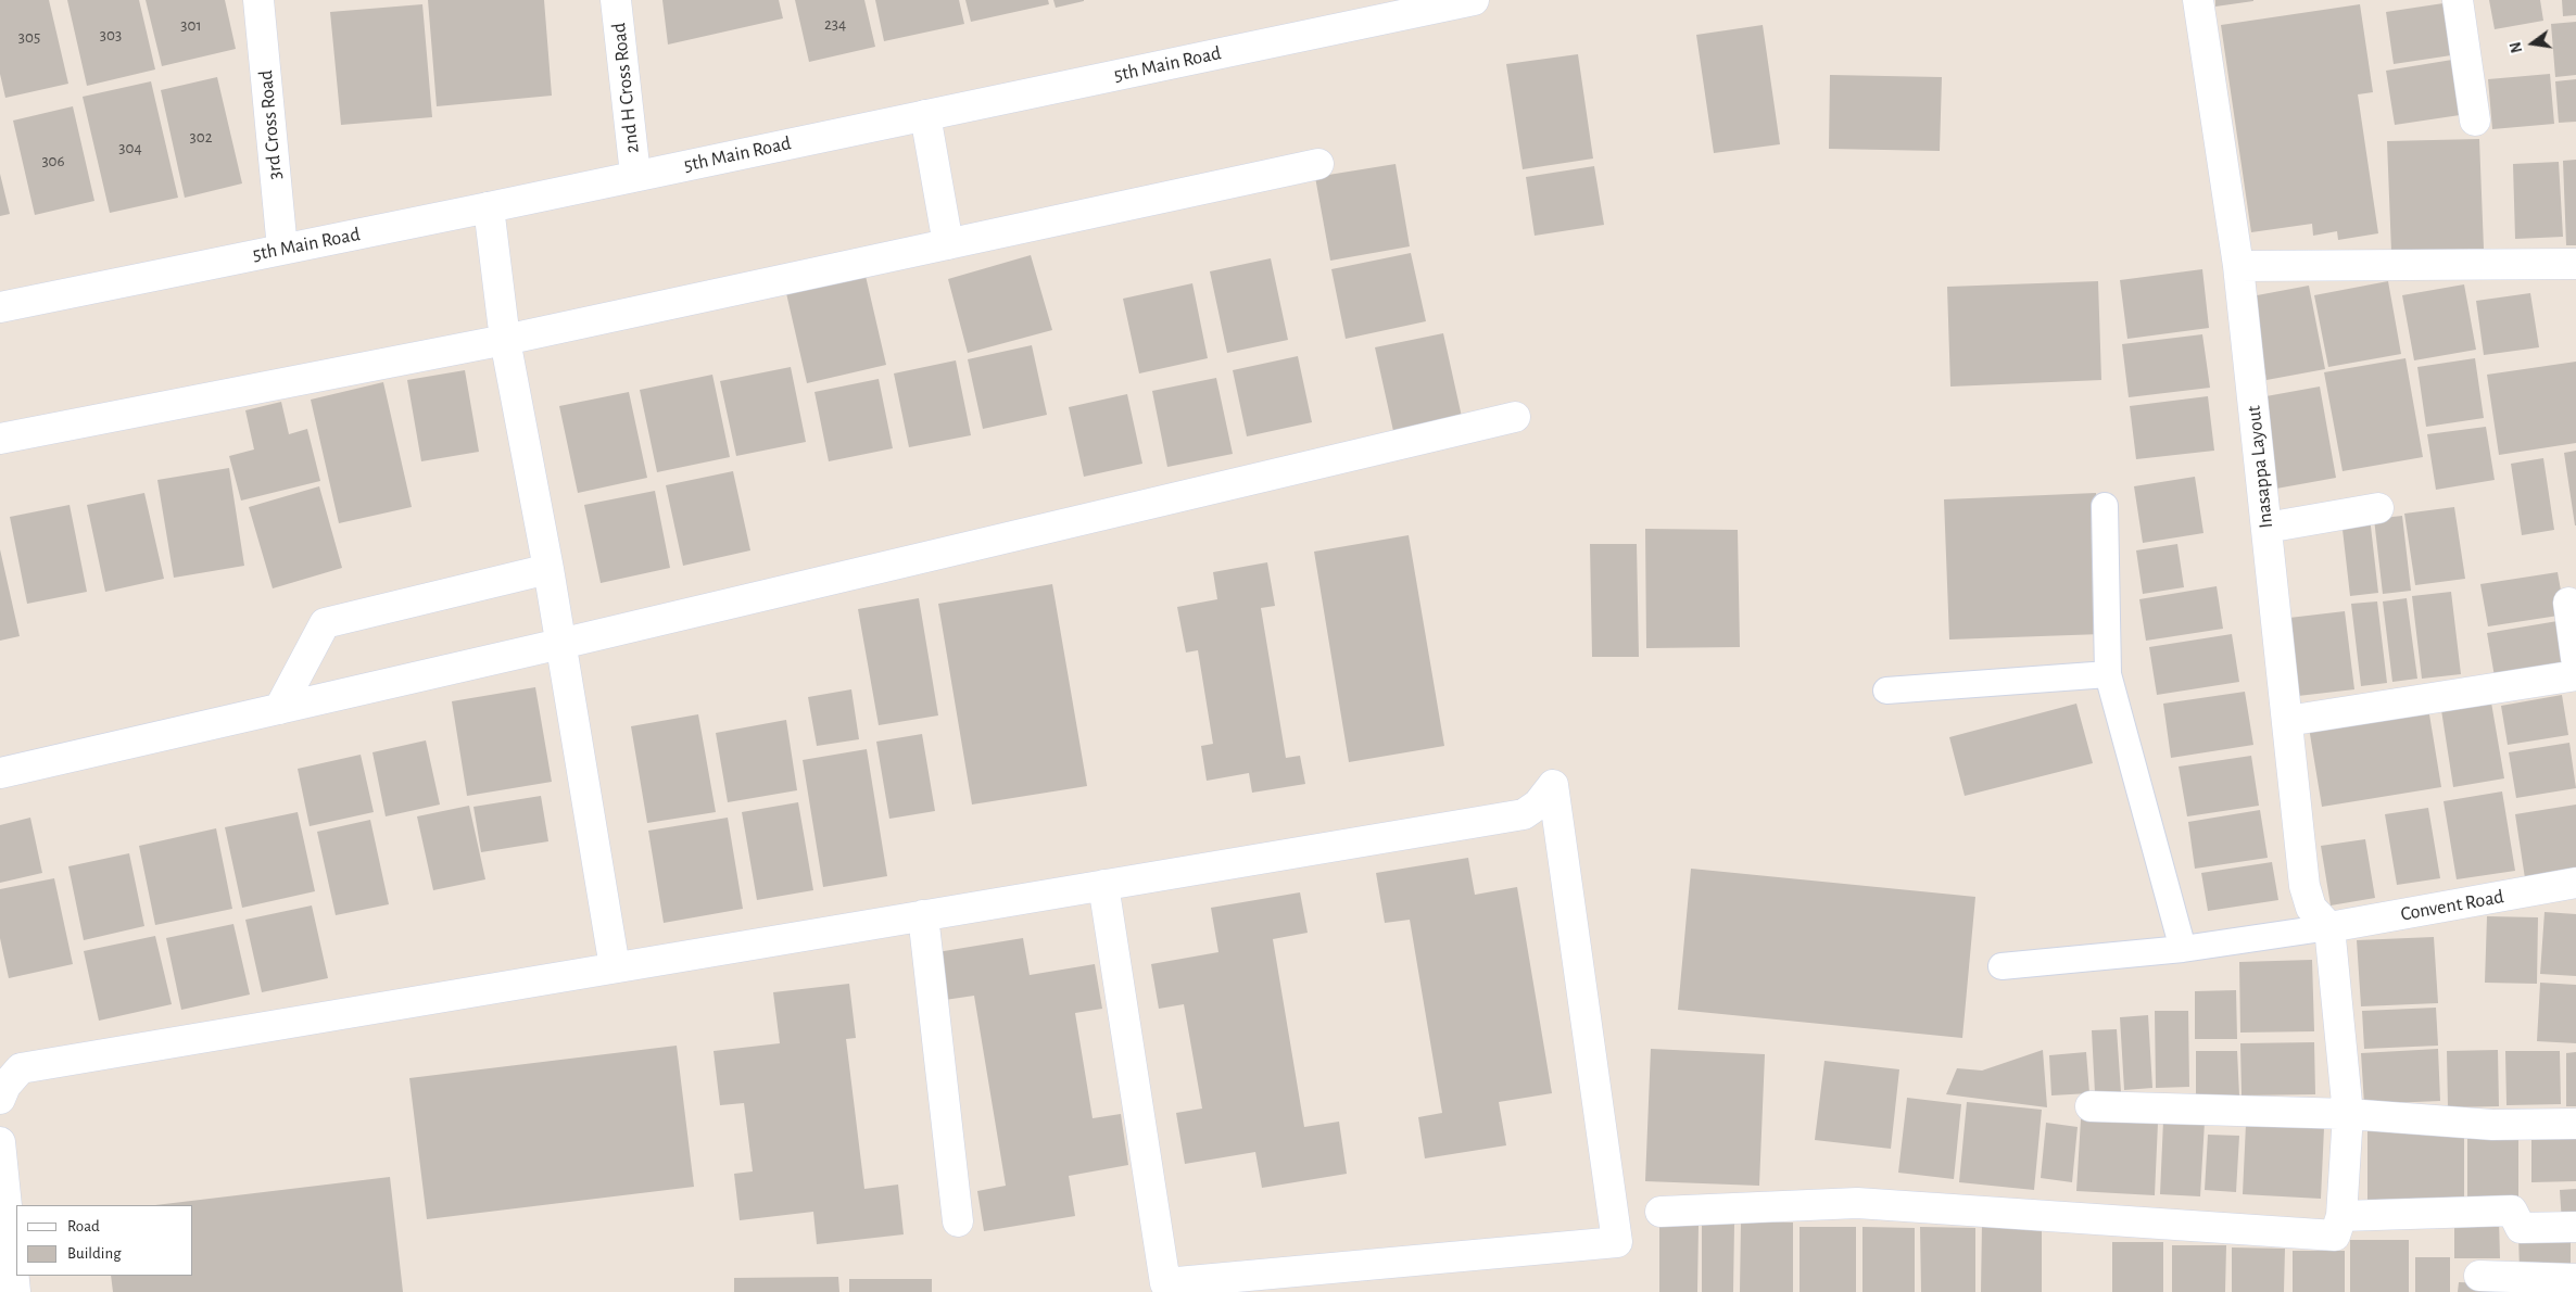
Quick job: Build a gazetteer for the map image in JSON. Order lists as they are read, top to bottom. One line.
{"streets":{"street":["5th Main Road","2nd H Cross Road","3rd Cross Road","Inasappa Layout","Convent Road"]},"crossings":[["5th Main Road","2nd H Cross Road"],["5th Main Road","3rd Cross Road"],["Inasappa Layout","Convent Road"]],"house_numbers":["234","301","303","305","302","304","306"],"legend":["Road","Building"],"north":"left"}
